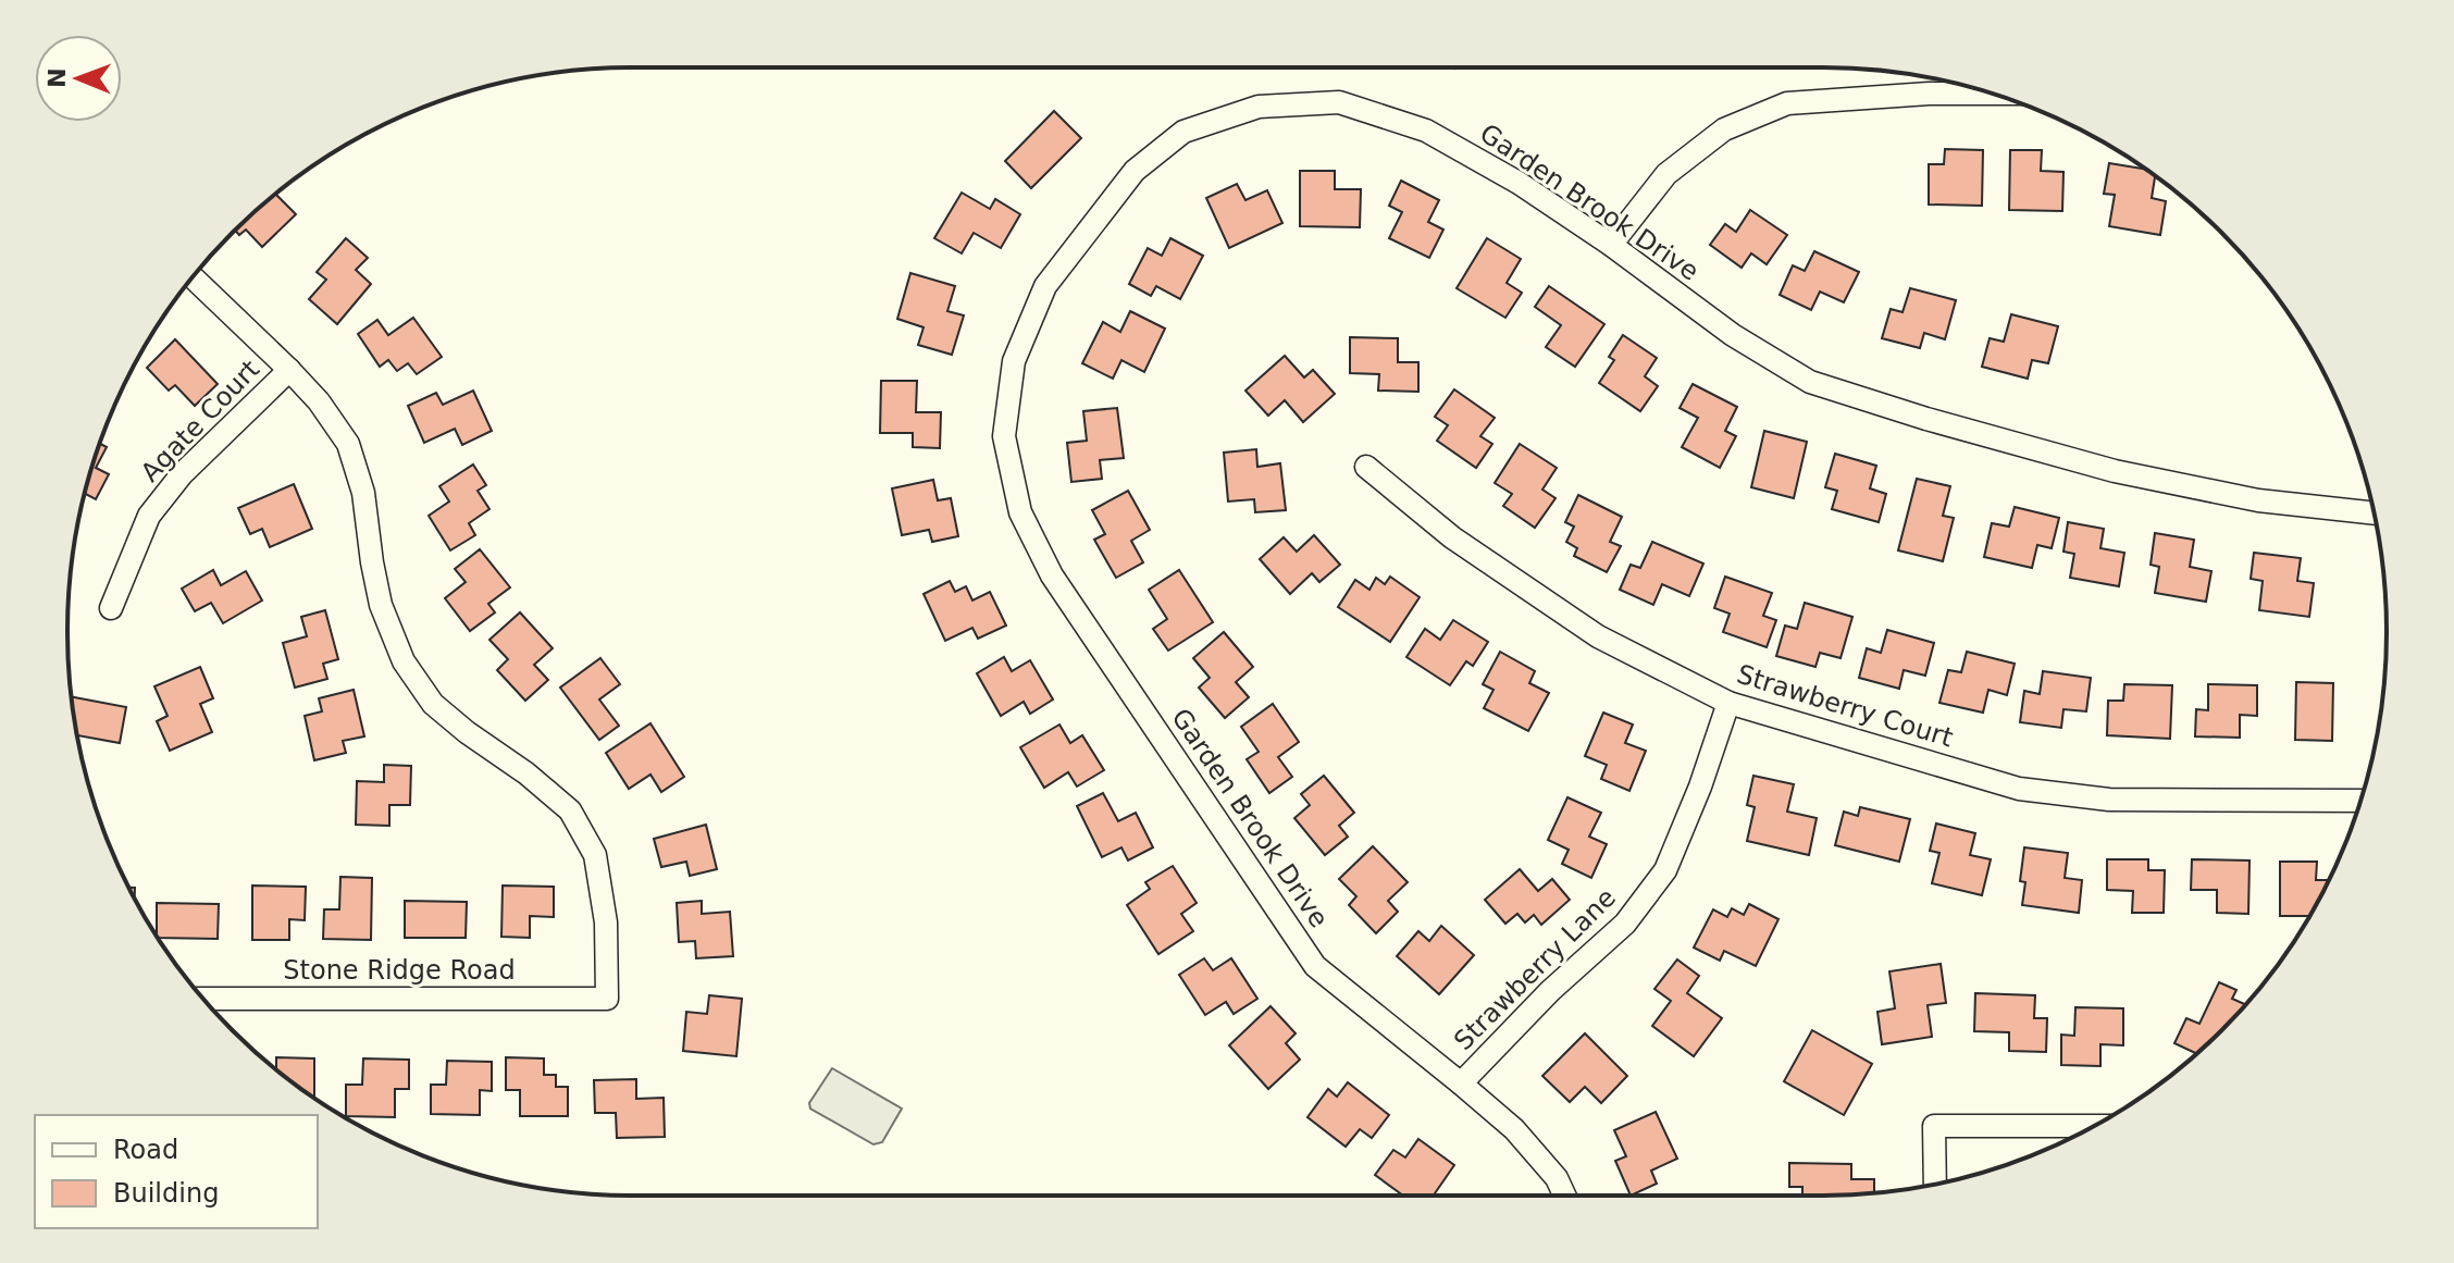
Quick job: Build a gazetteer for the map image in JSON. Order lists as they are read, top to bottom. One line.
{"streets":{"street":["Garden Brook Drive","Agate Court","Strawberry Court","Strawberry Lane","Stone Ridge Road"]},"crossings":[["Garden Brook Drive","Strawberry Lane"],["Agate Court","Stone Ridge Road"],["Strawberry Court","Strawberry Lane"]],"legend":["Road","Building"],"north":"left"}
